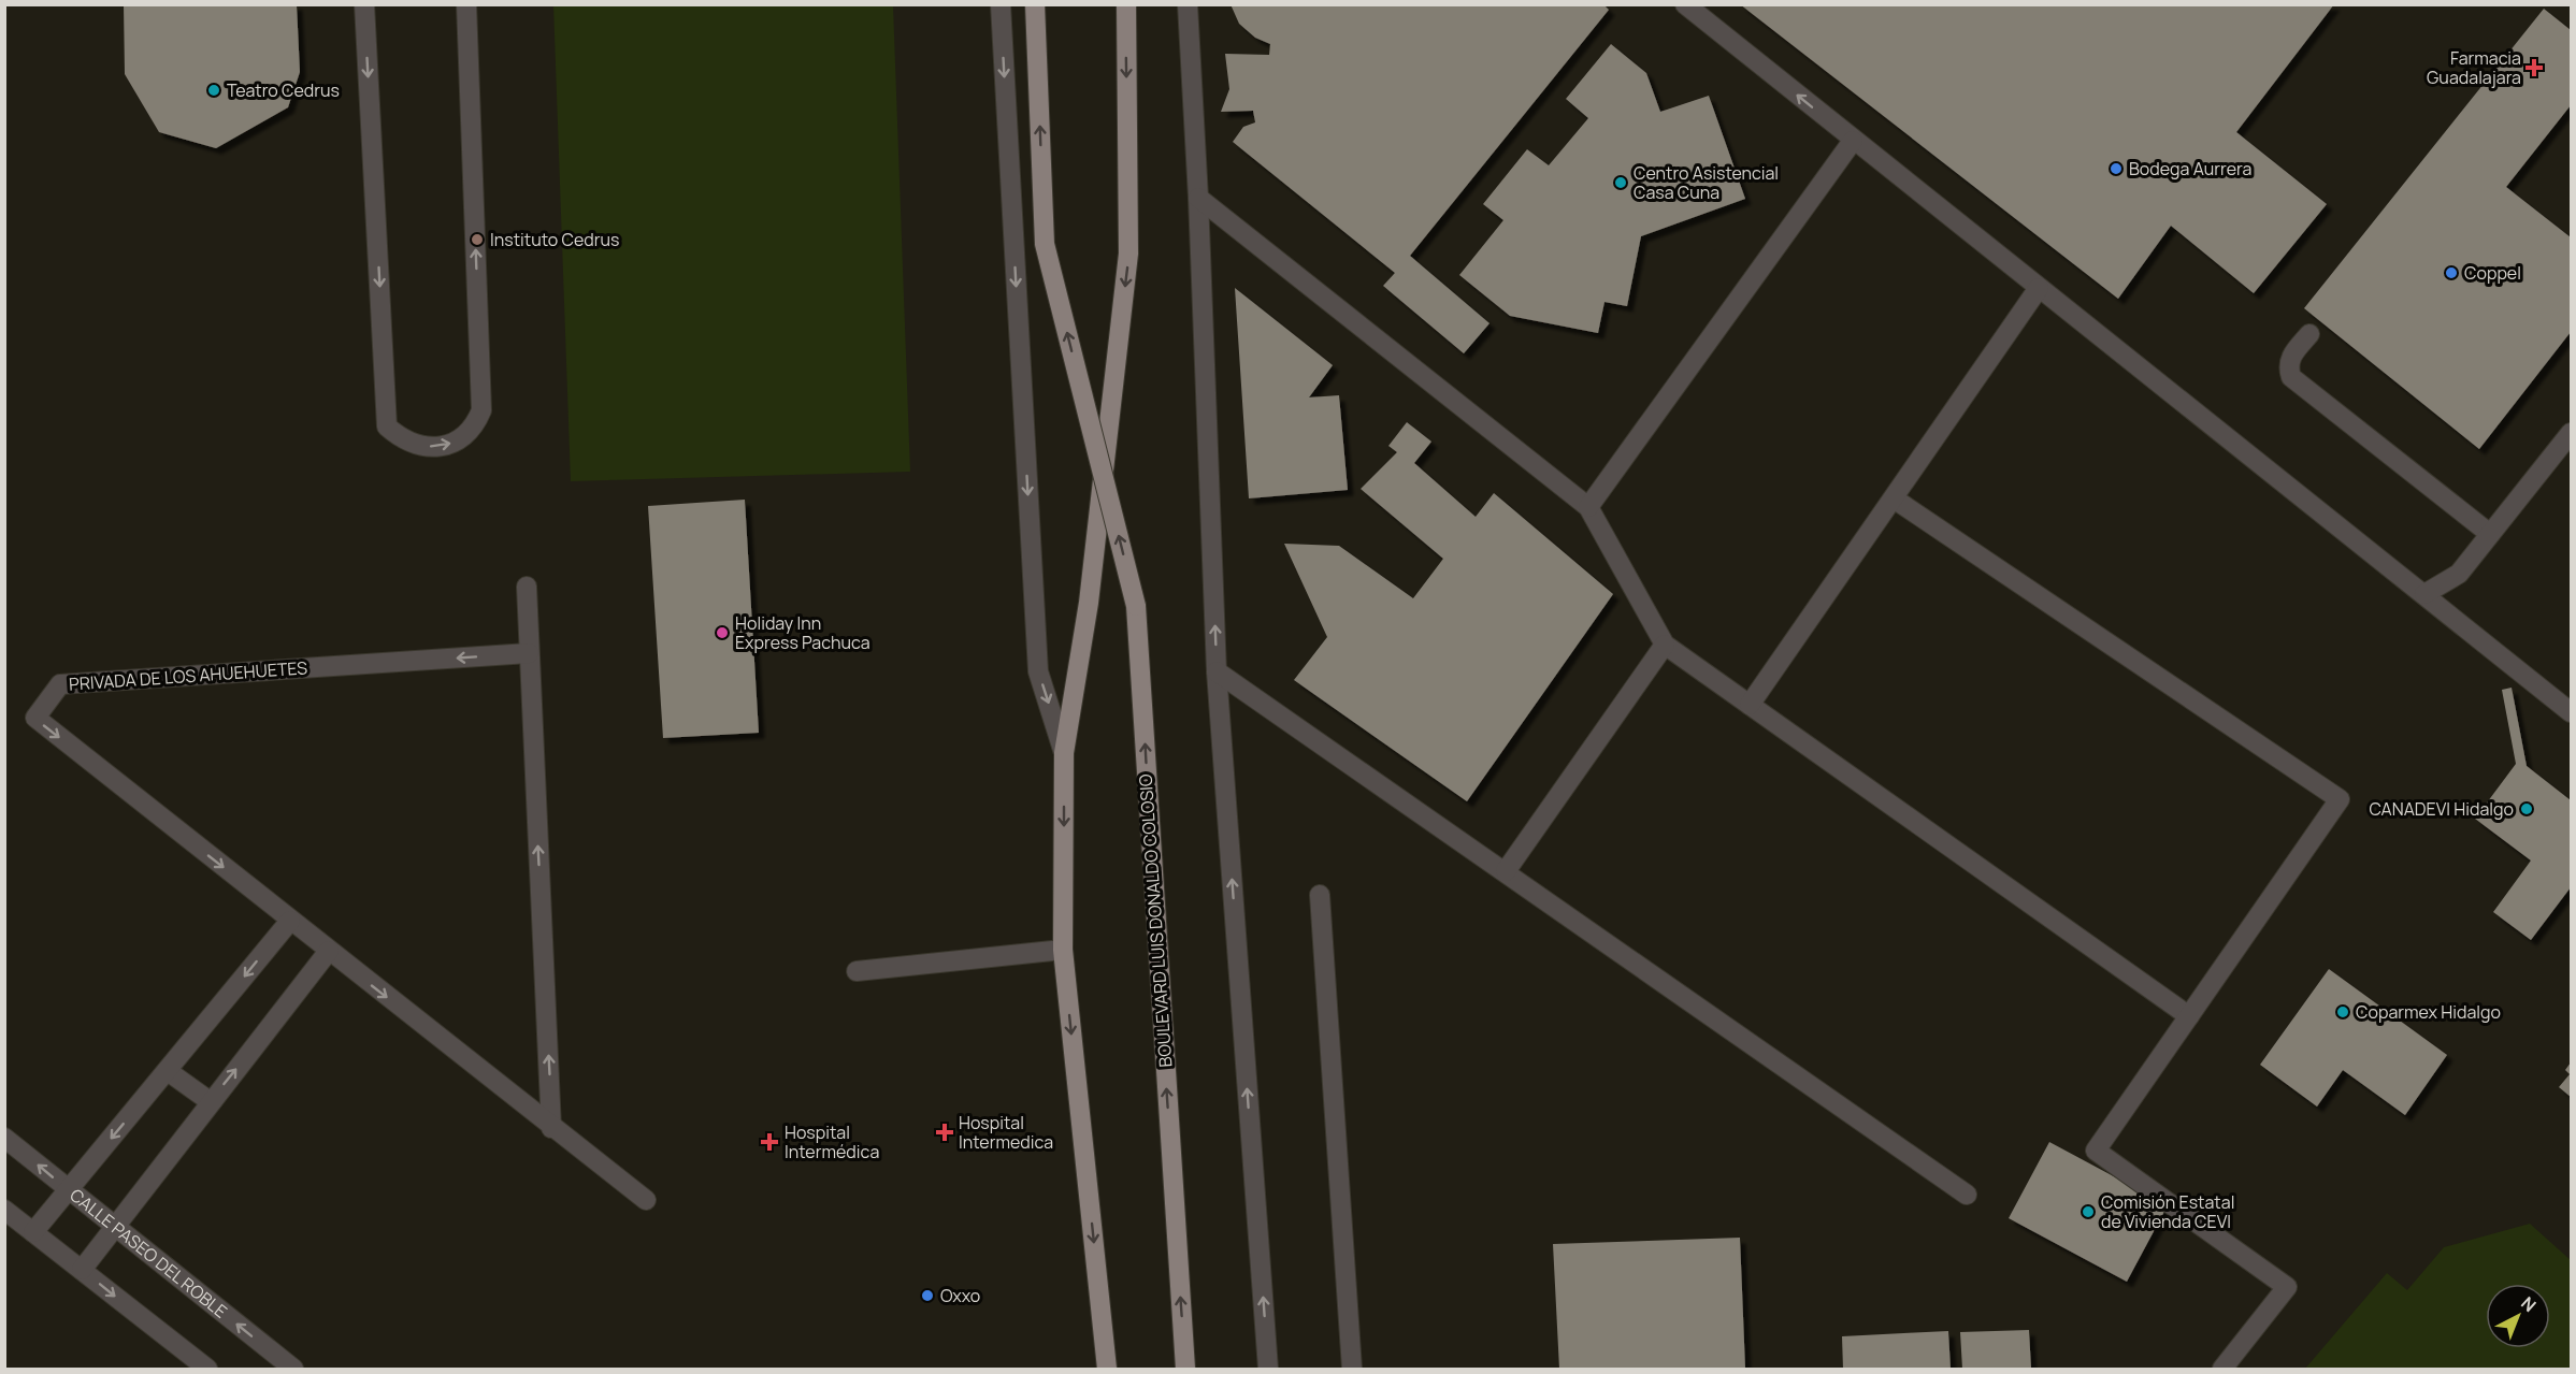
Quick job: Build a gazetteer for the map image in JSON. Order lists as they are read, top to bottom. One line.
{"streets":{"main road":["BOULEVARD LUIS DONALDO COLOSIO"],"street":["PRIVADA DE LOS AHUEHUETES","CALLE PASEO DEL ROBLE"]},"places":{"health":["Farmacia Guadalajara","Hospital Intermedica","Hospital Intermédica"],"other":["Teatro Cedrus","Bodega Aurrera","Centro Asistencial Casa Cuna","Instituto Cedrus","Coppel","Holiday Inn Express Pachuca","CANADEVI Hidalgo","Coparmex Hidalgo","Comisión Estatal de Vivienda CEVI","Oxxo"]},"north":"top right"}
